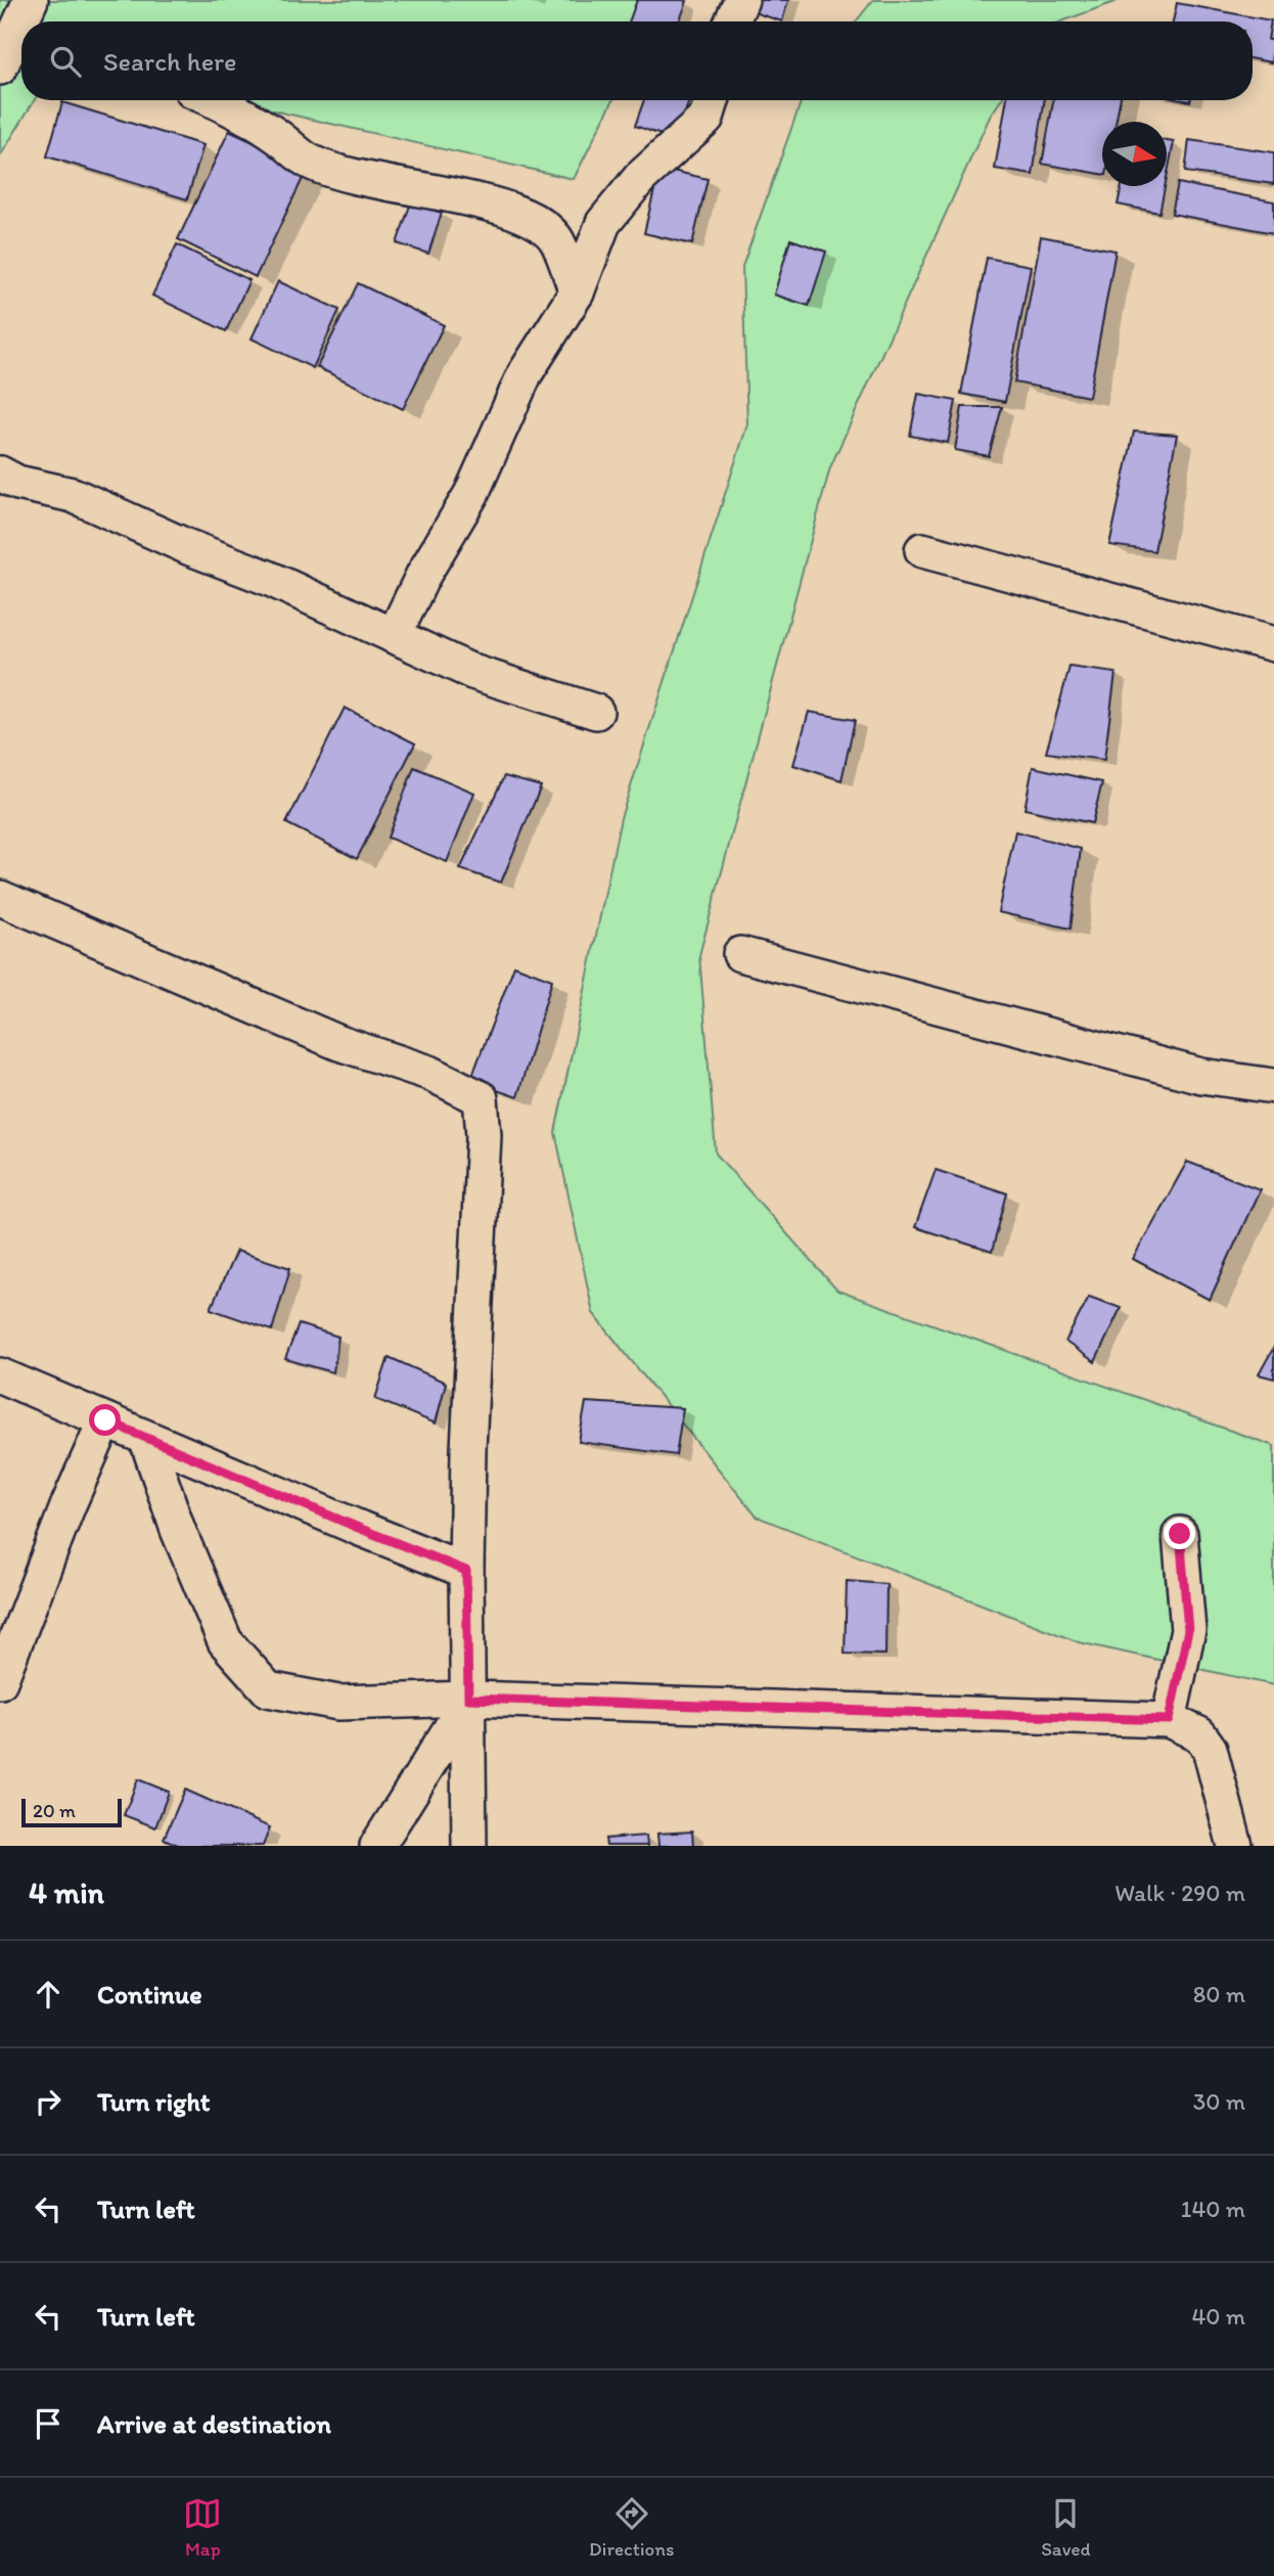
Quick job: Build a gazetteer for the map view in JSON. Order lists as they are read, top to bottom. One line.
{"scale_bar":"20 m","north":"right","page":{"search":"Search here","scale":"20 m","heading":["4 min","Walk · 290 m"],"list":[["Continue","80 m"],["Turn right","30 m"],["Turn left","140 m"],["Turn left","40 m"],"Arrive at destination"],"nav":["Map","Directions","Saved"]}}
